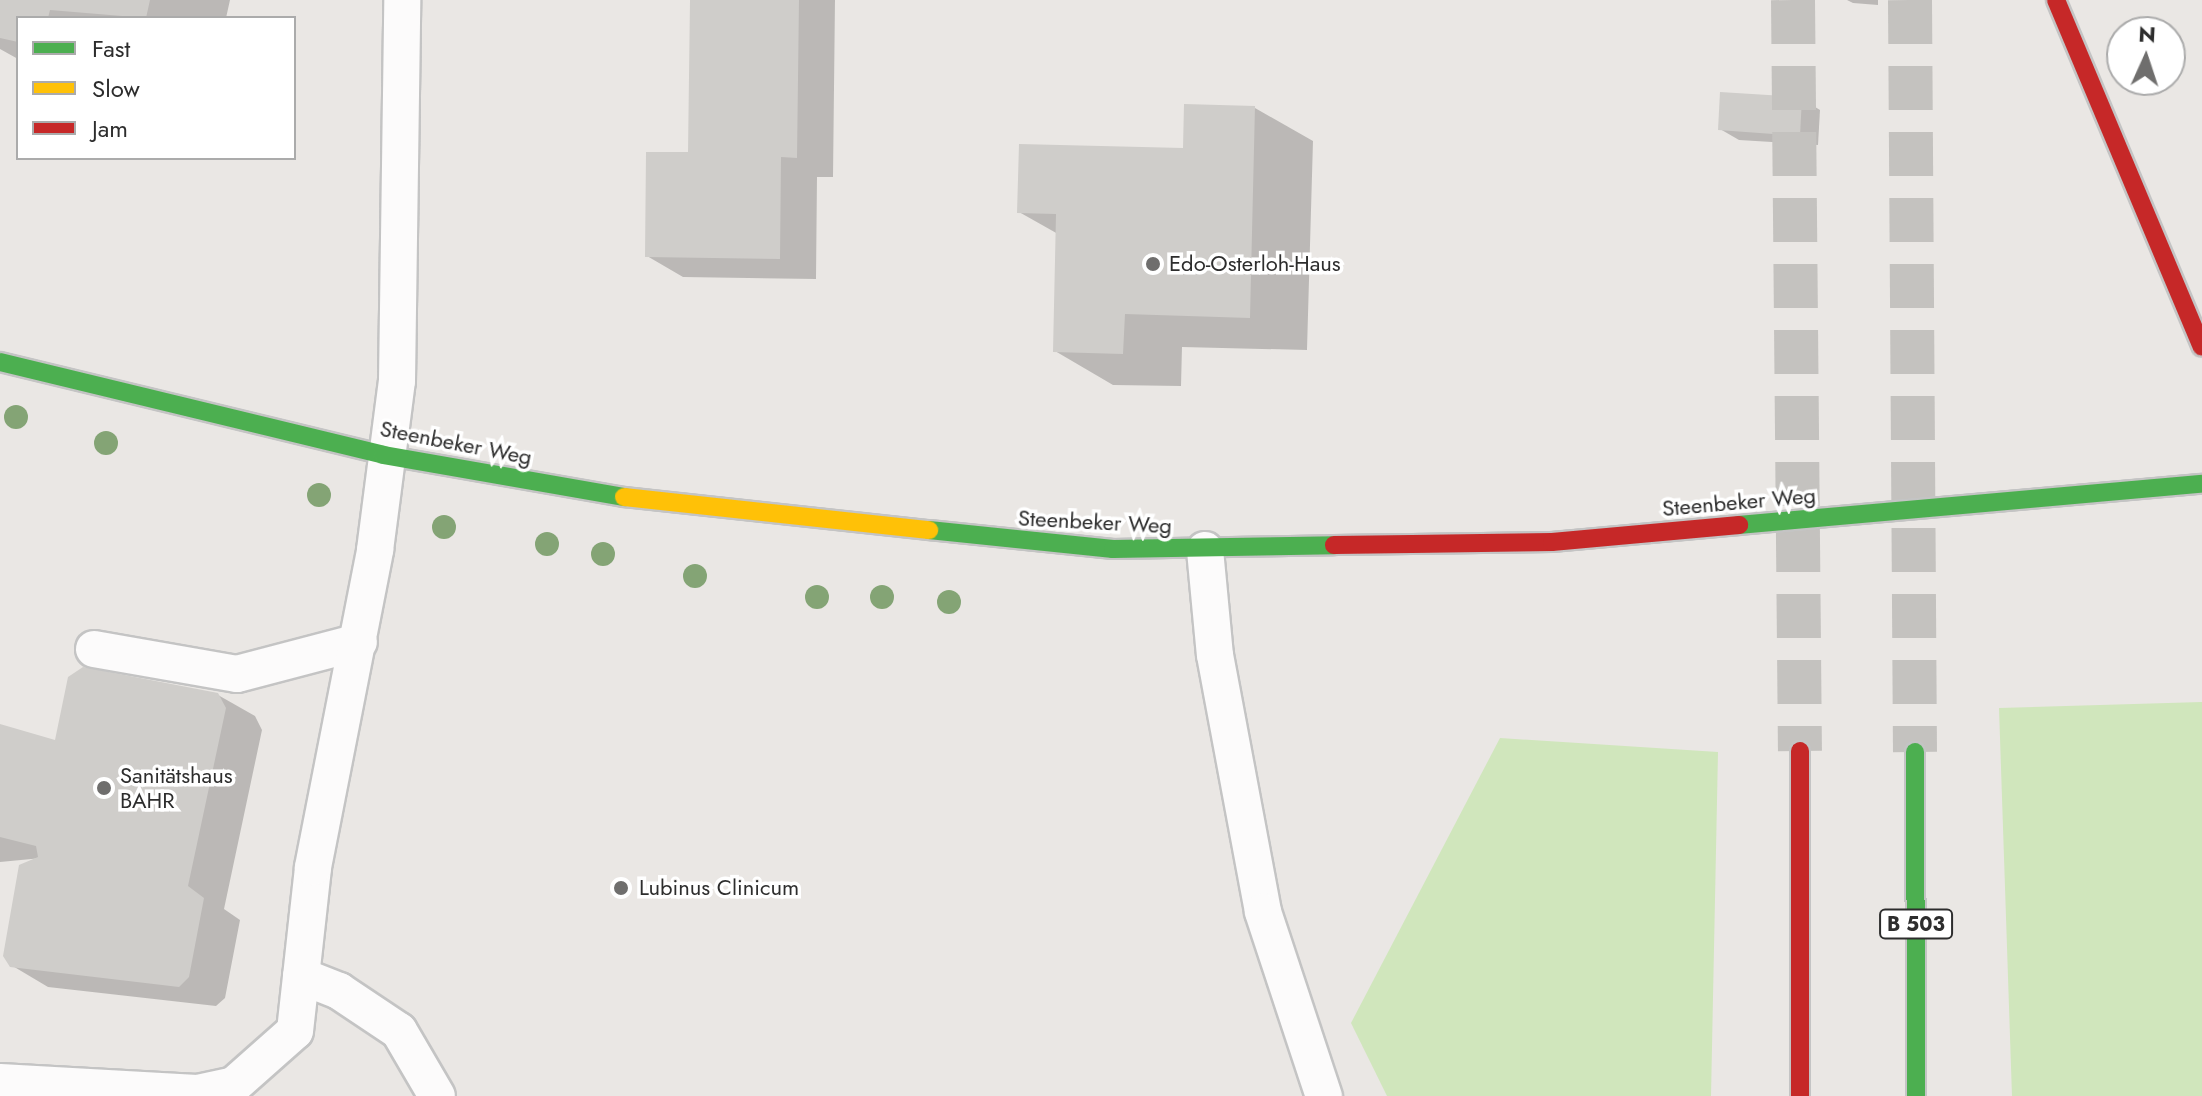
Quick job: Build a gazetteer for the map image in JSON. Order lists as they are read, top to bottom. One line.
{"streets":{"main road":["Steenbeker Weg","B 503"]},"places":["Edo-Osterloh-Haus","Sanitätshaus BAHR","Lubinus Clinicum"],"legend":["Fast","Slow","Jam"],"north":"top"}
